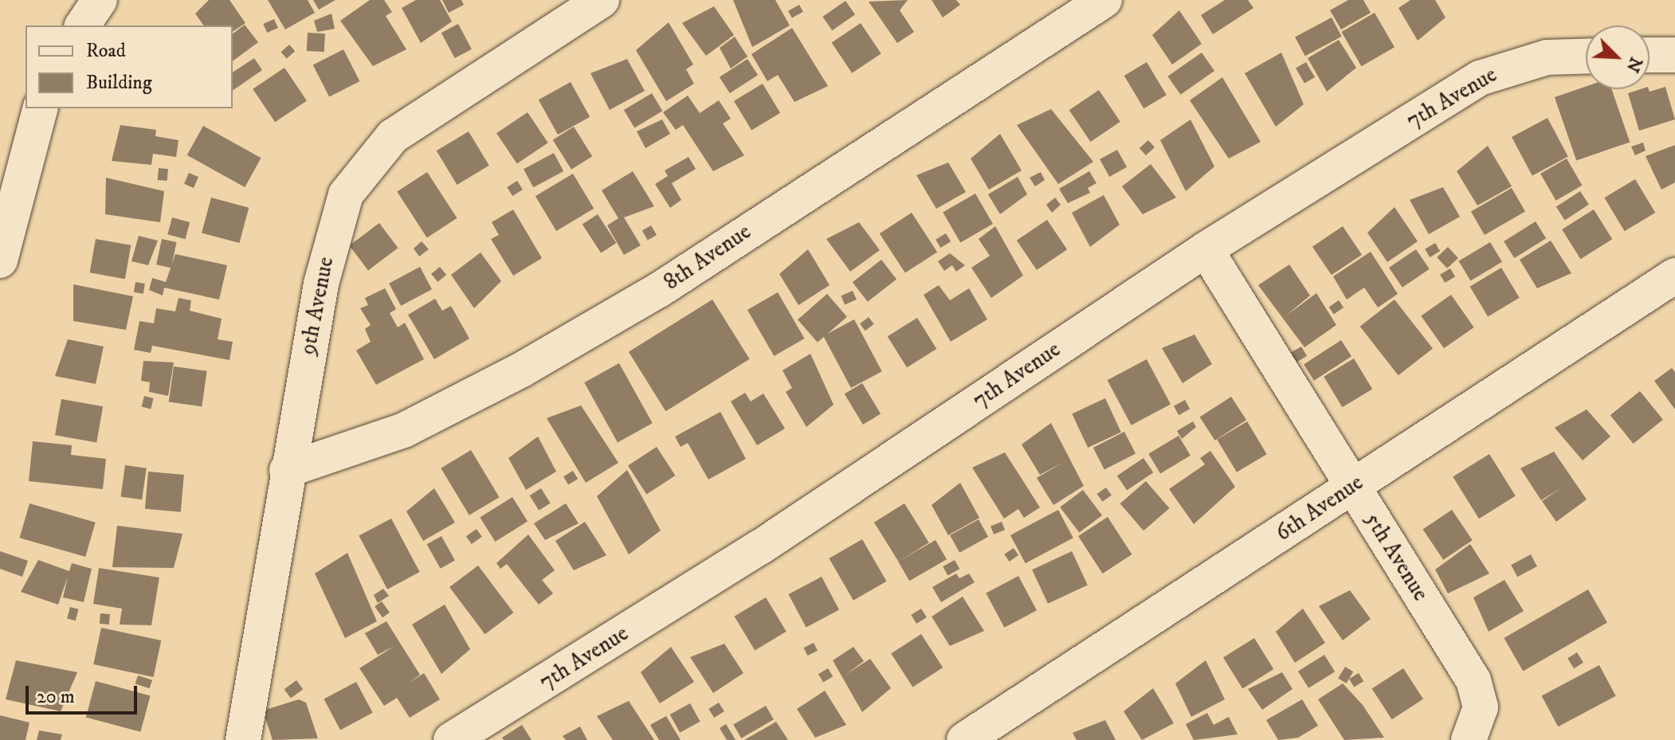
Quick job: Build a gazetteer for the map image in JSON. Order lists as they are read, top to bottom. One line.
{"streets":{"street":["7th Avenue","8th Avenue","9th Avenue","6th Avenue","5th Avenue"]},"crossings":[["7th Avenue","5th Avenue"],["8th Avenue","9th Avenue"],["6th Avenue","5th Avenue"]],"legend":["Road","Building"],"scale_bar":"20 m","north":"bottom right"}
